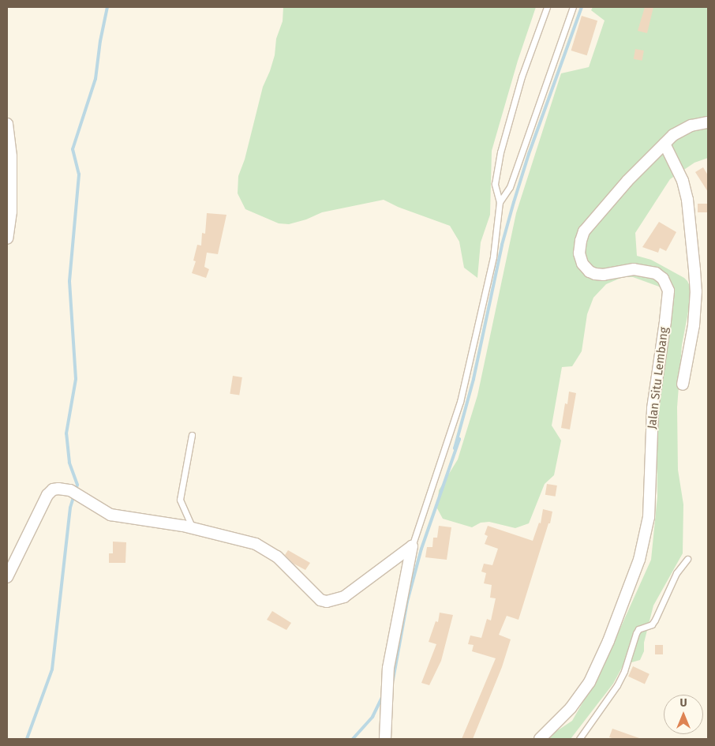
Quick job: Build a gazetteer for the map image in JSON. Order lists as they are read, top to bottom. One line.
{"streets":{"street":["Jalan Situ Lembang"]},"north":"top"}
